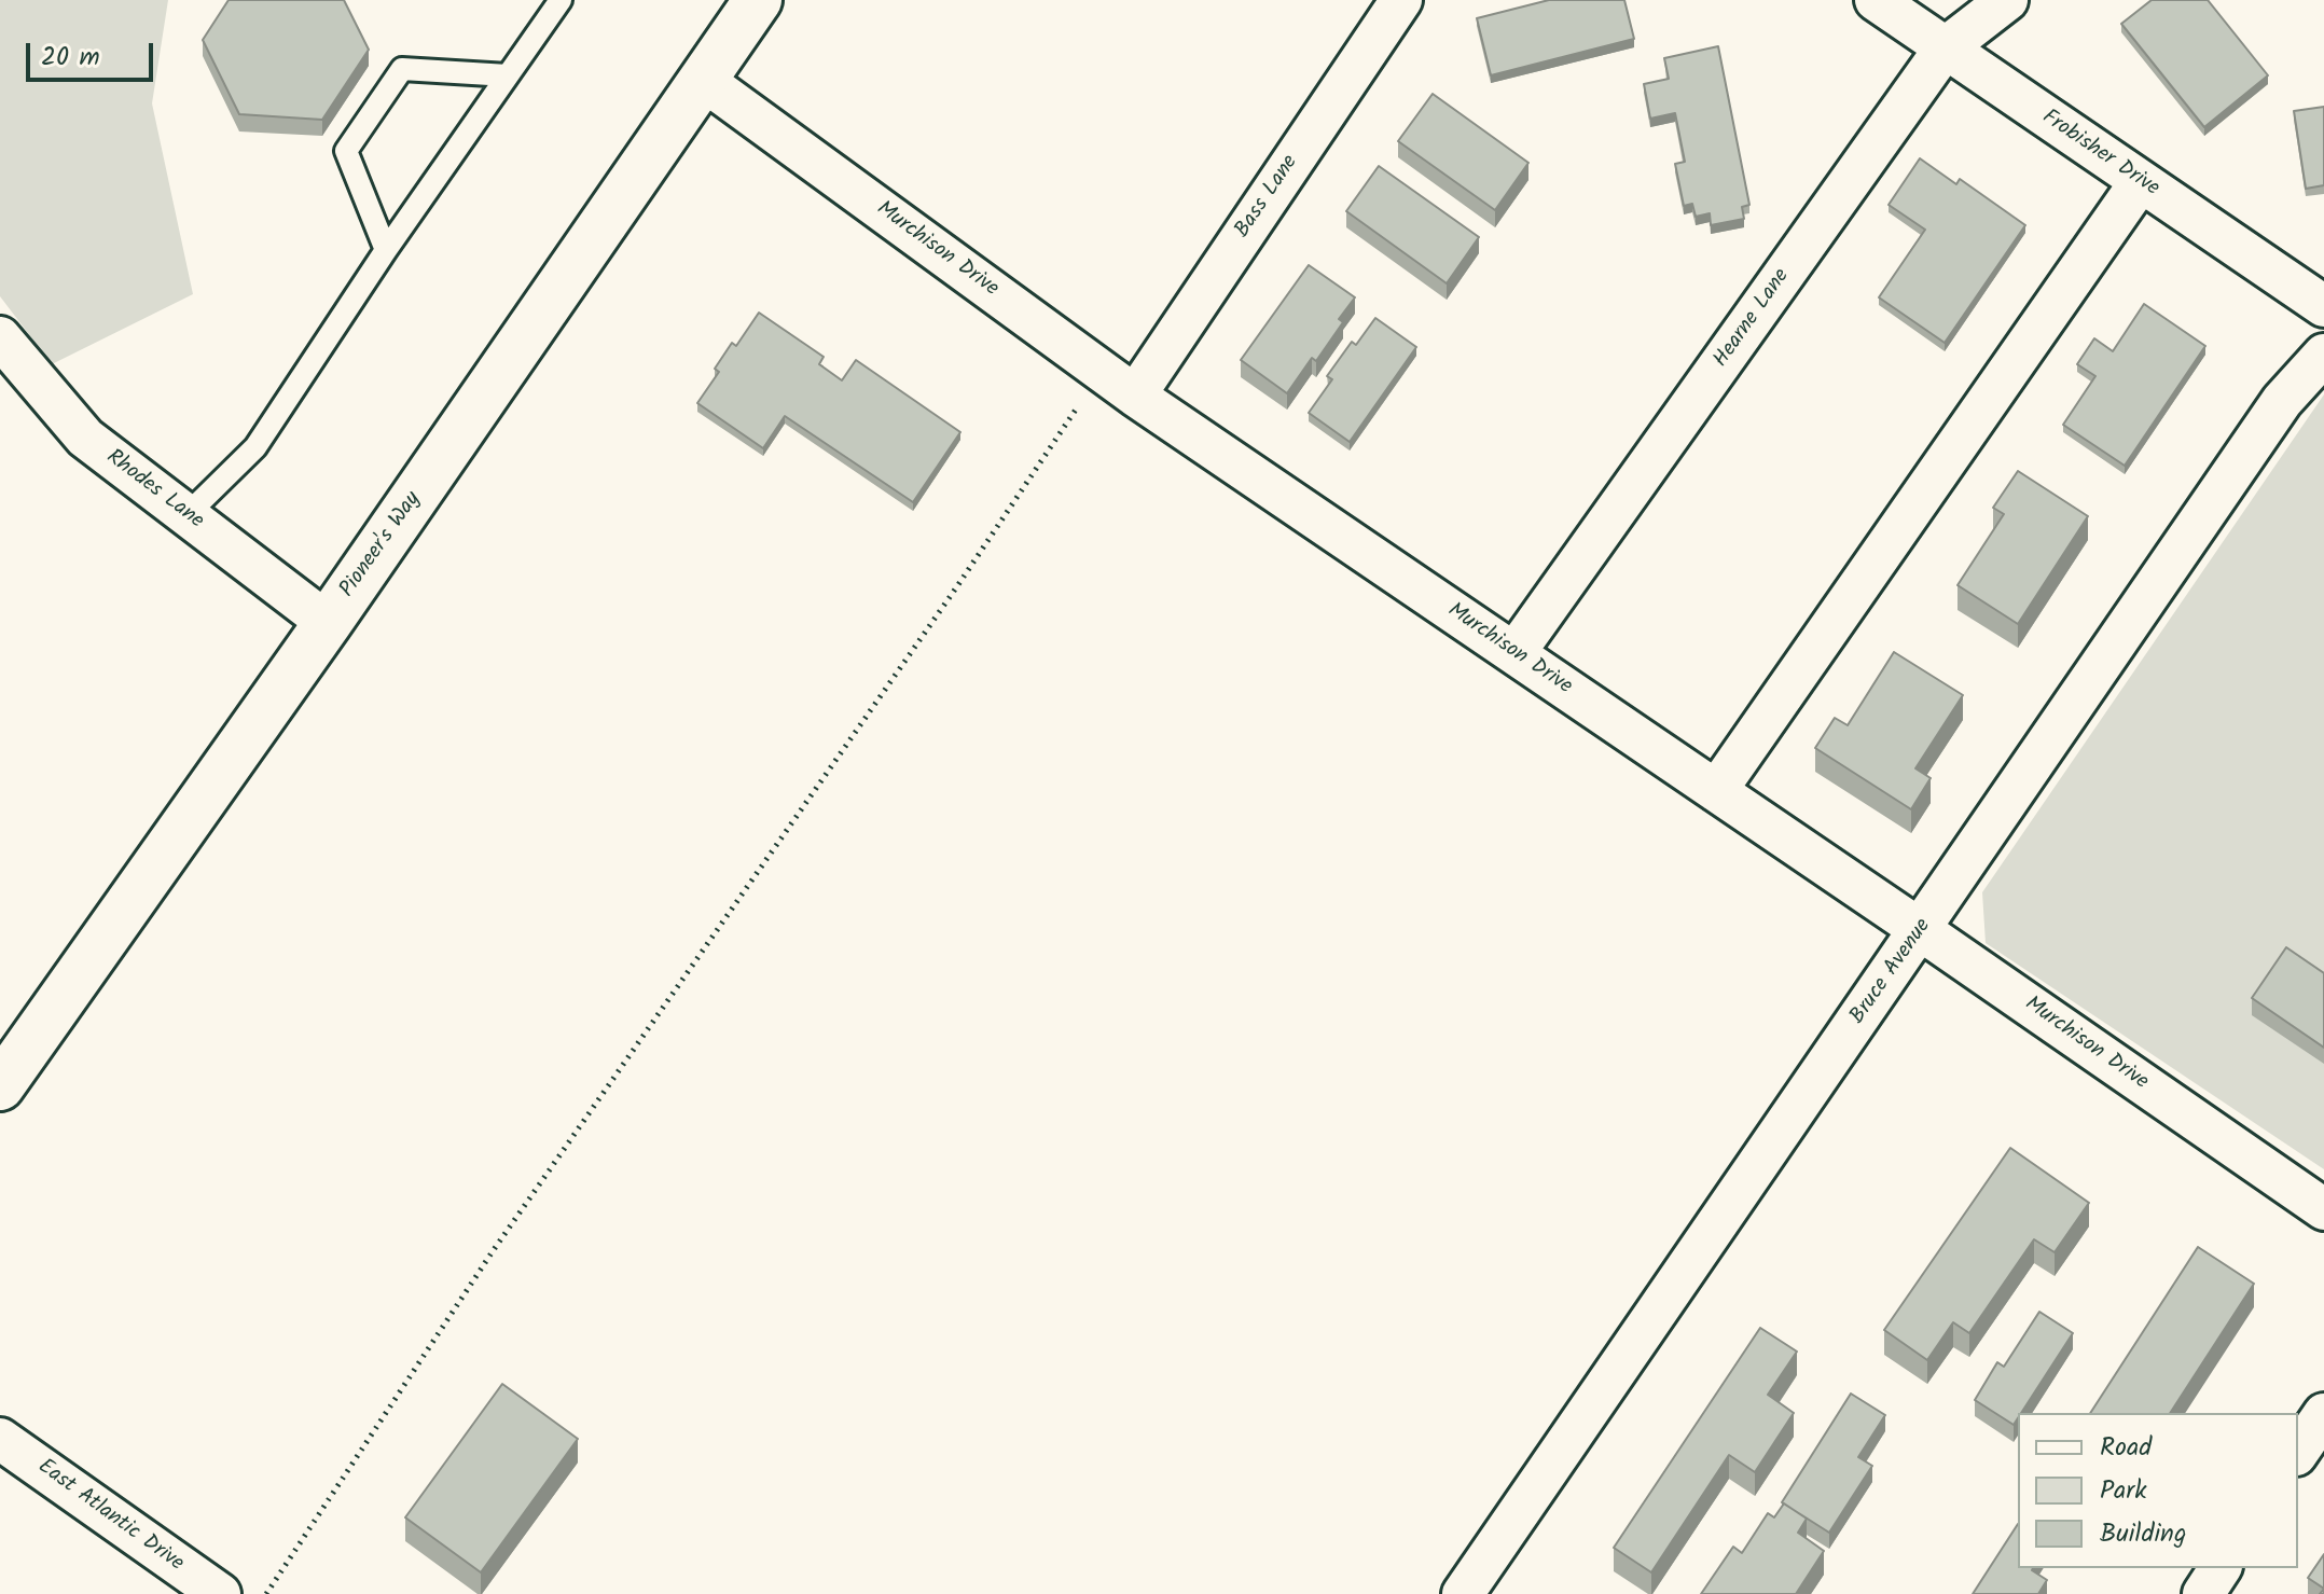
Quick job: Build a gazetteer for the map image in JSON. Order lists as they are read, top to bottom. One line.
{"streets":{"main road":["Pioneer's Way"],"street":["Frobisher Drive","Bass Lane","Murchison Drive","Hearne Lane","Rhodes Lane","Bruce Avenue","East Atlantic Drive"]},"crossings":[["Frobisher Drive","Hearne Lane"],["Bass Lane","Murchison Drive"],["Murchison Drive","Hearne Lane"],["Murchison Drive","Pioneer's Way"],["Murchison Drive","Bruce Avenue"],["Rhodes Lane","Pioneer's Way"]],"legend":["Road","Park","Building"],"scale_bar":"20 m"}
